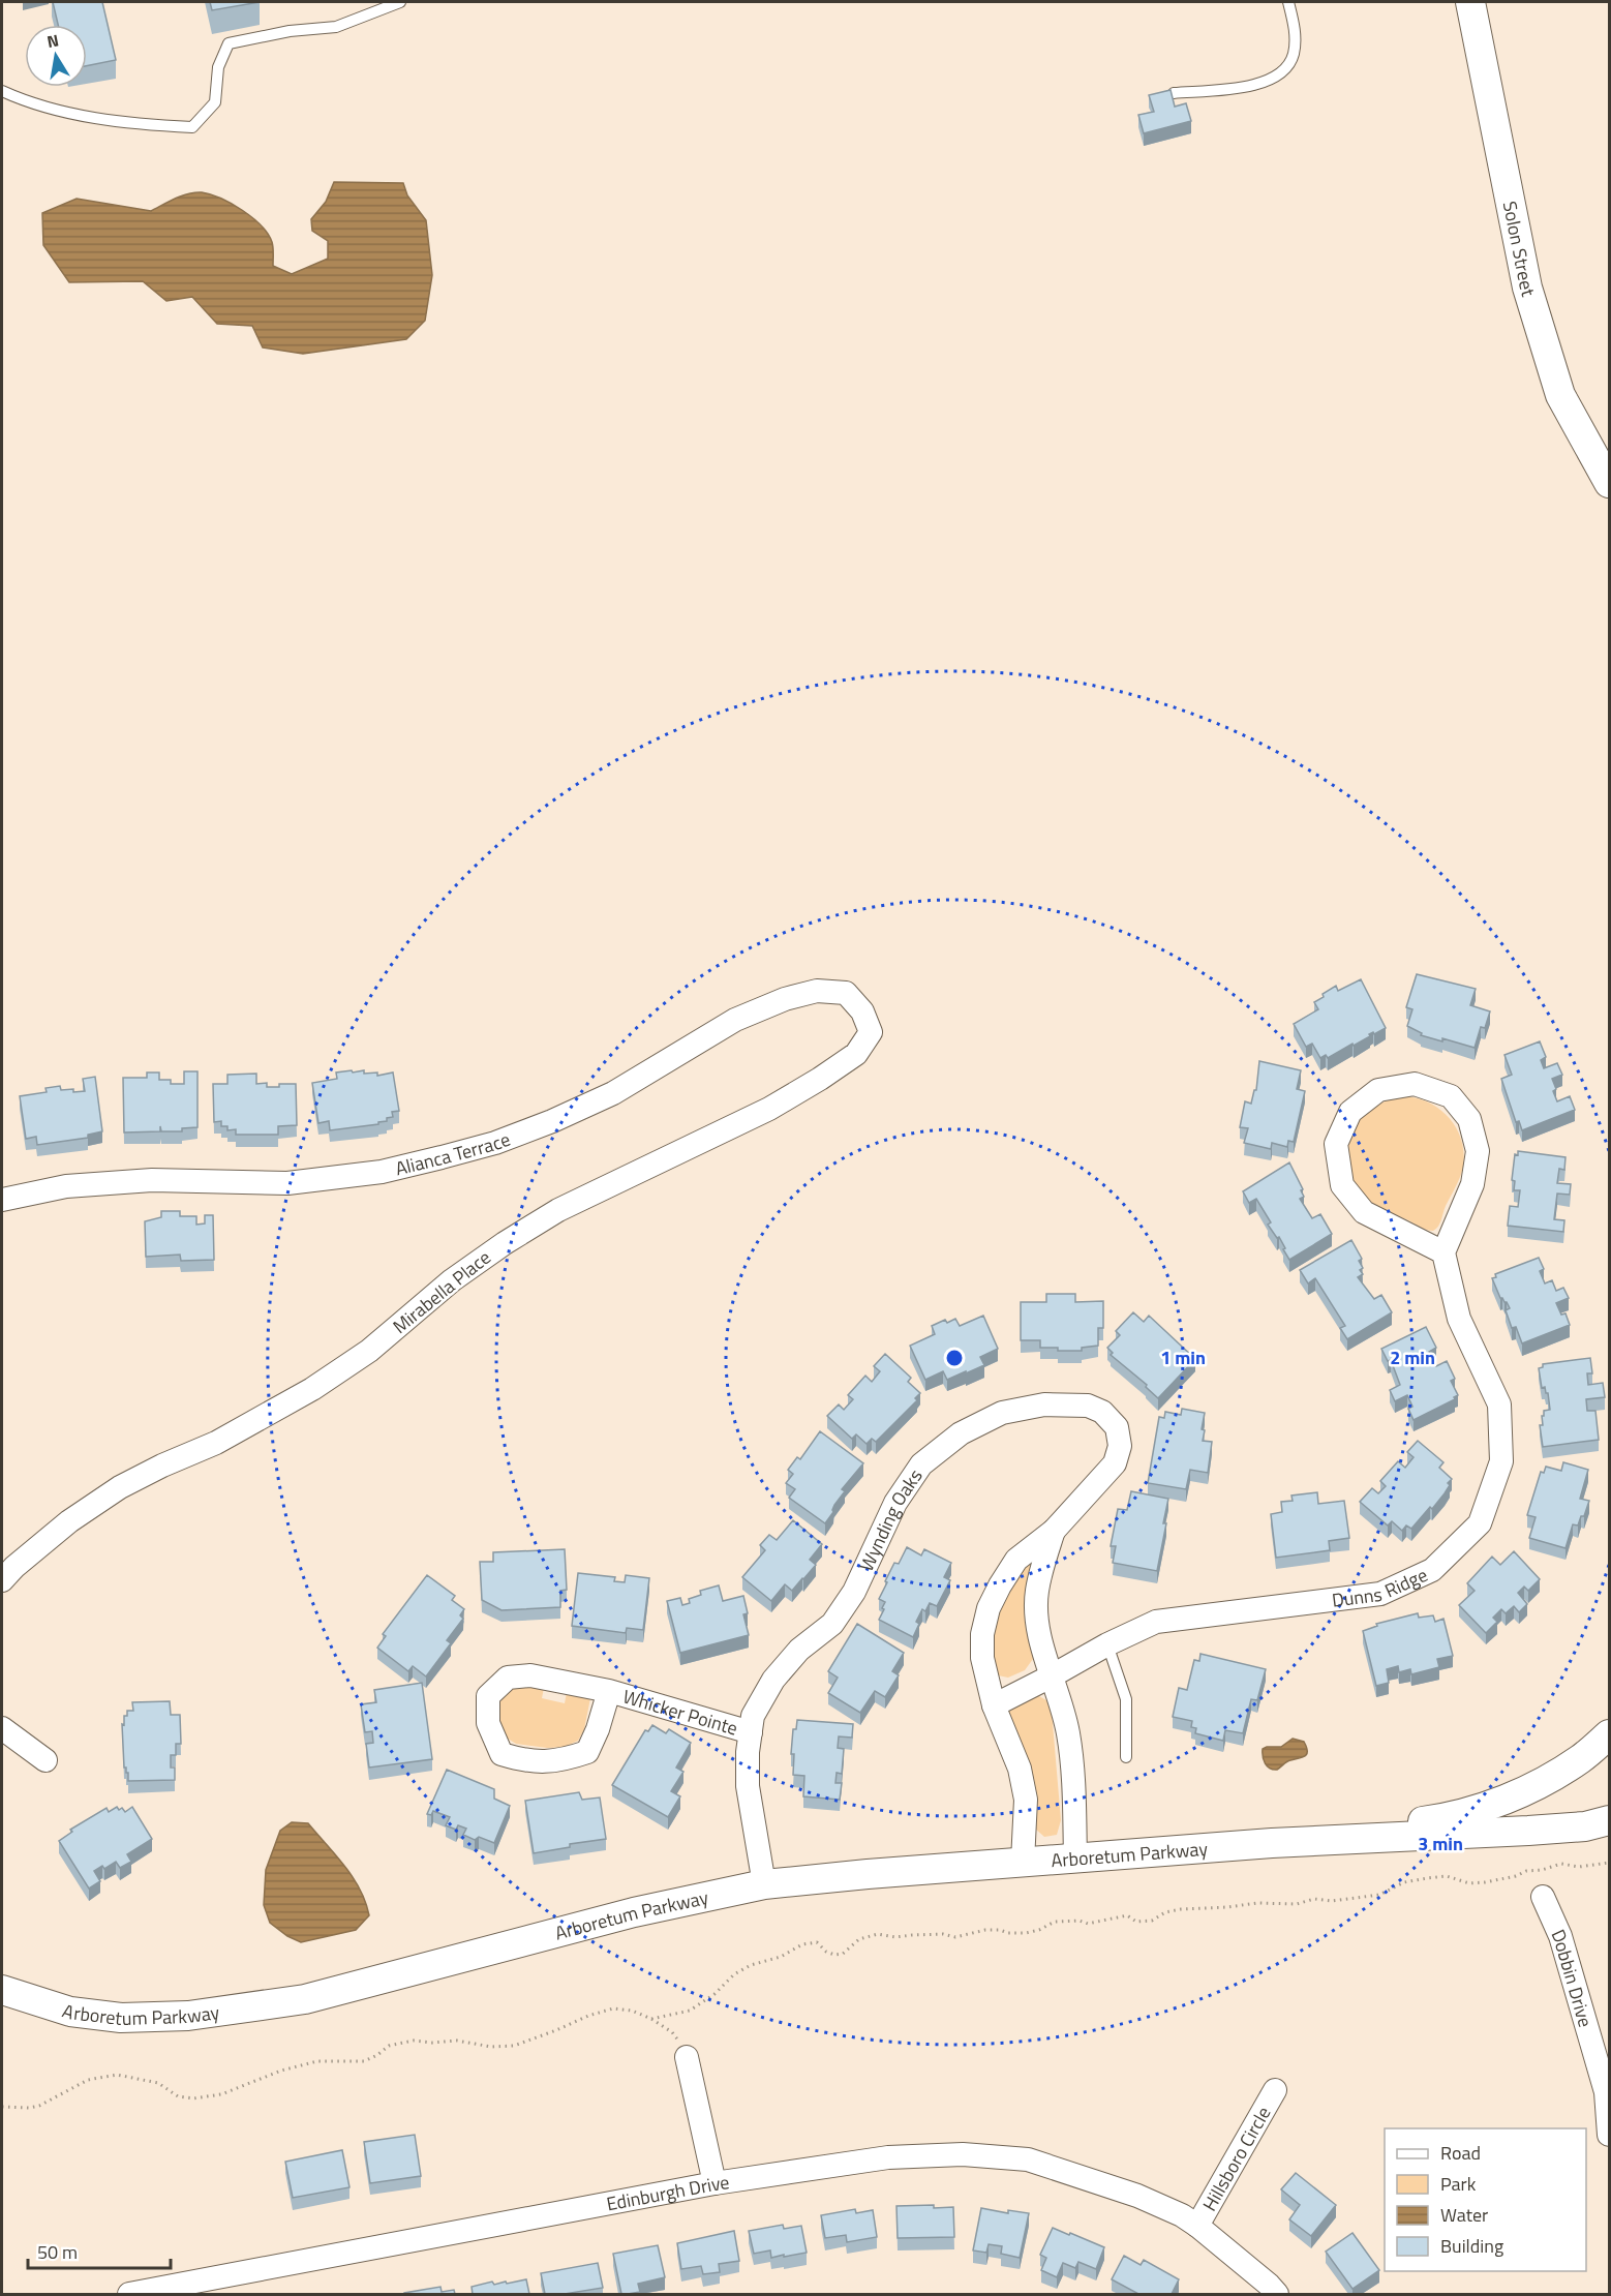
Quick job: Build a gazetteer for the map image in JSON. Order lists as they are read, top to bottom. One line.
{"streets":{"street":["Solon Street","Alianca Terrace","Mirabella Place","Wynding Oaks","Dunns Ridge","Whicker Pointe","Arboretum Parkway","Dobbin Drive","Hillsboro Circle","Edinburgh Drive"]},"crossings":[["Alianca Terrace","Mirabella Place"],["Wynding Oaks","Dunns Ridge"],["Wynding Oaks","Whicker Pointe"],["Wynding Oaks","Arboretum Parkway"],["Hillsboro Circle","Edinburgh Drive"]],"legend":["Road","Park","Water","Building"],"scale_bar":"50 m","north":"top","rings":["1 min","2 min","3 min"]}
